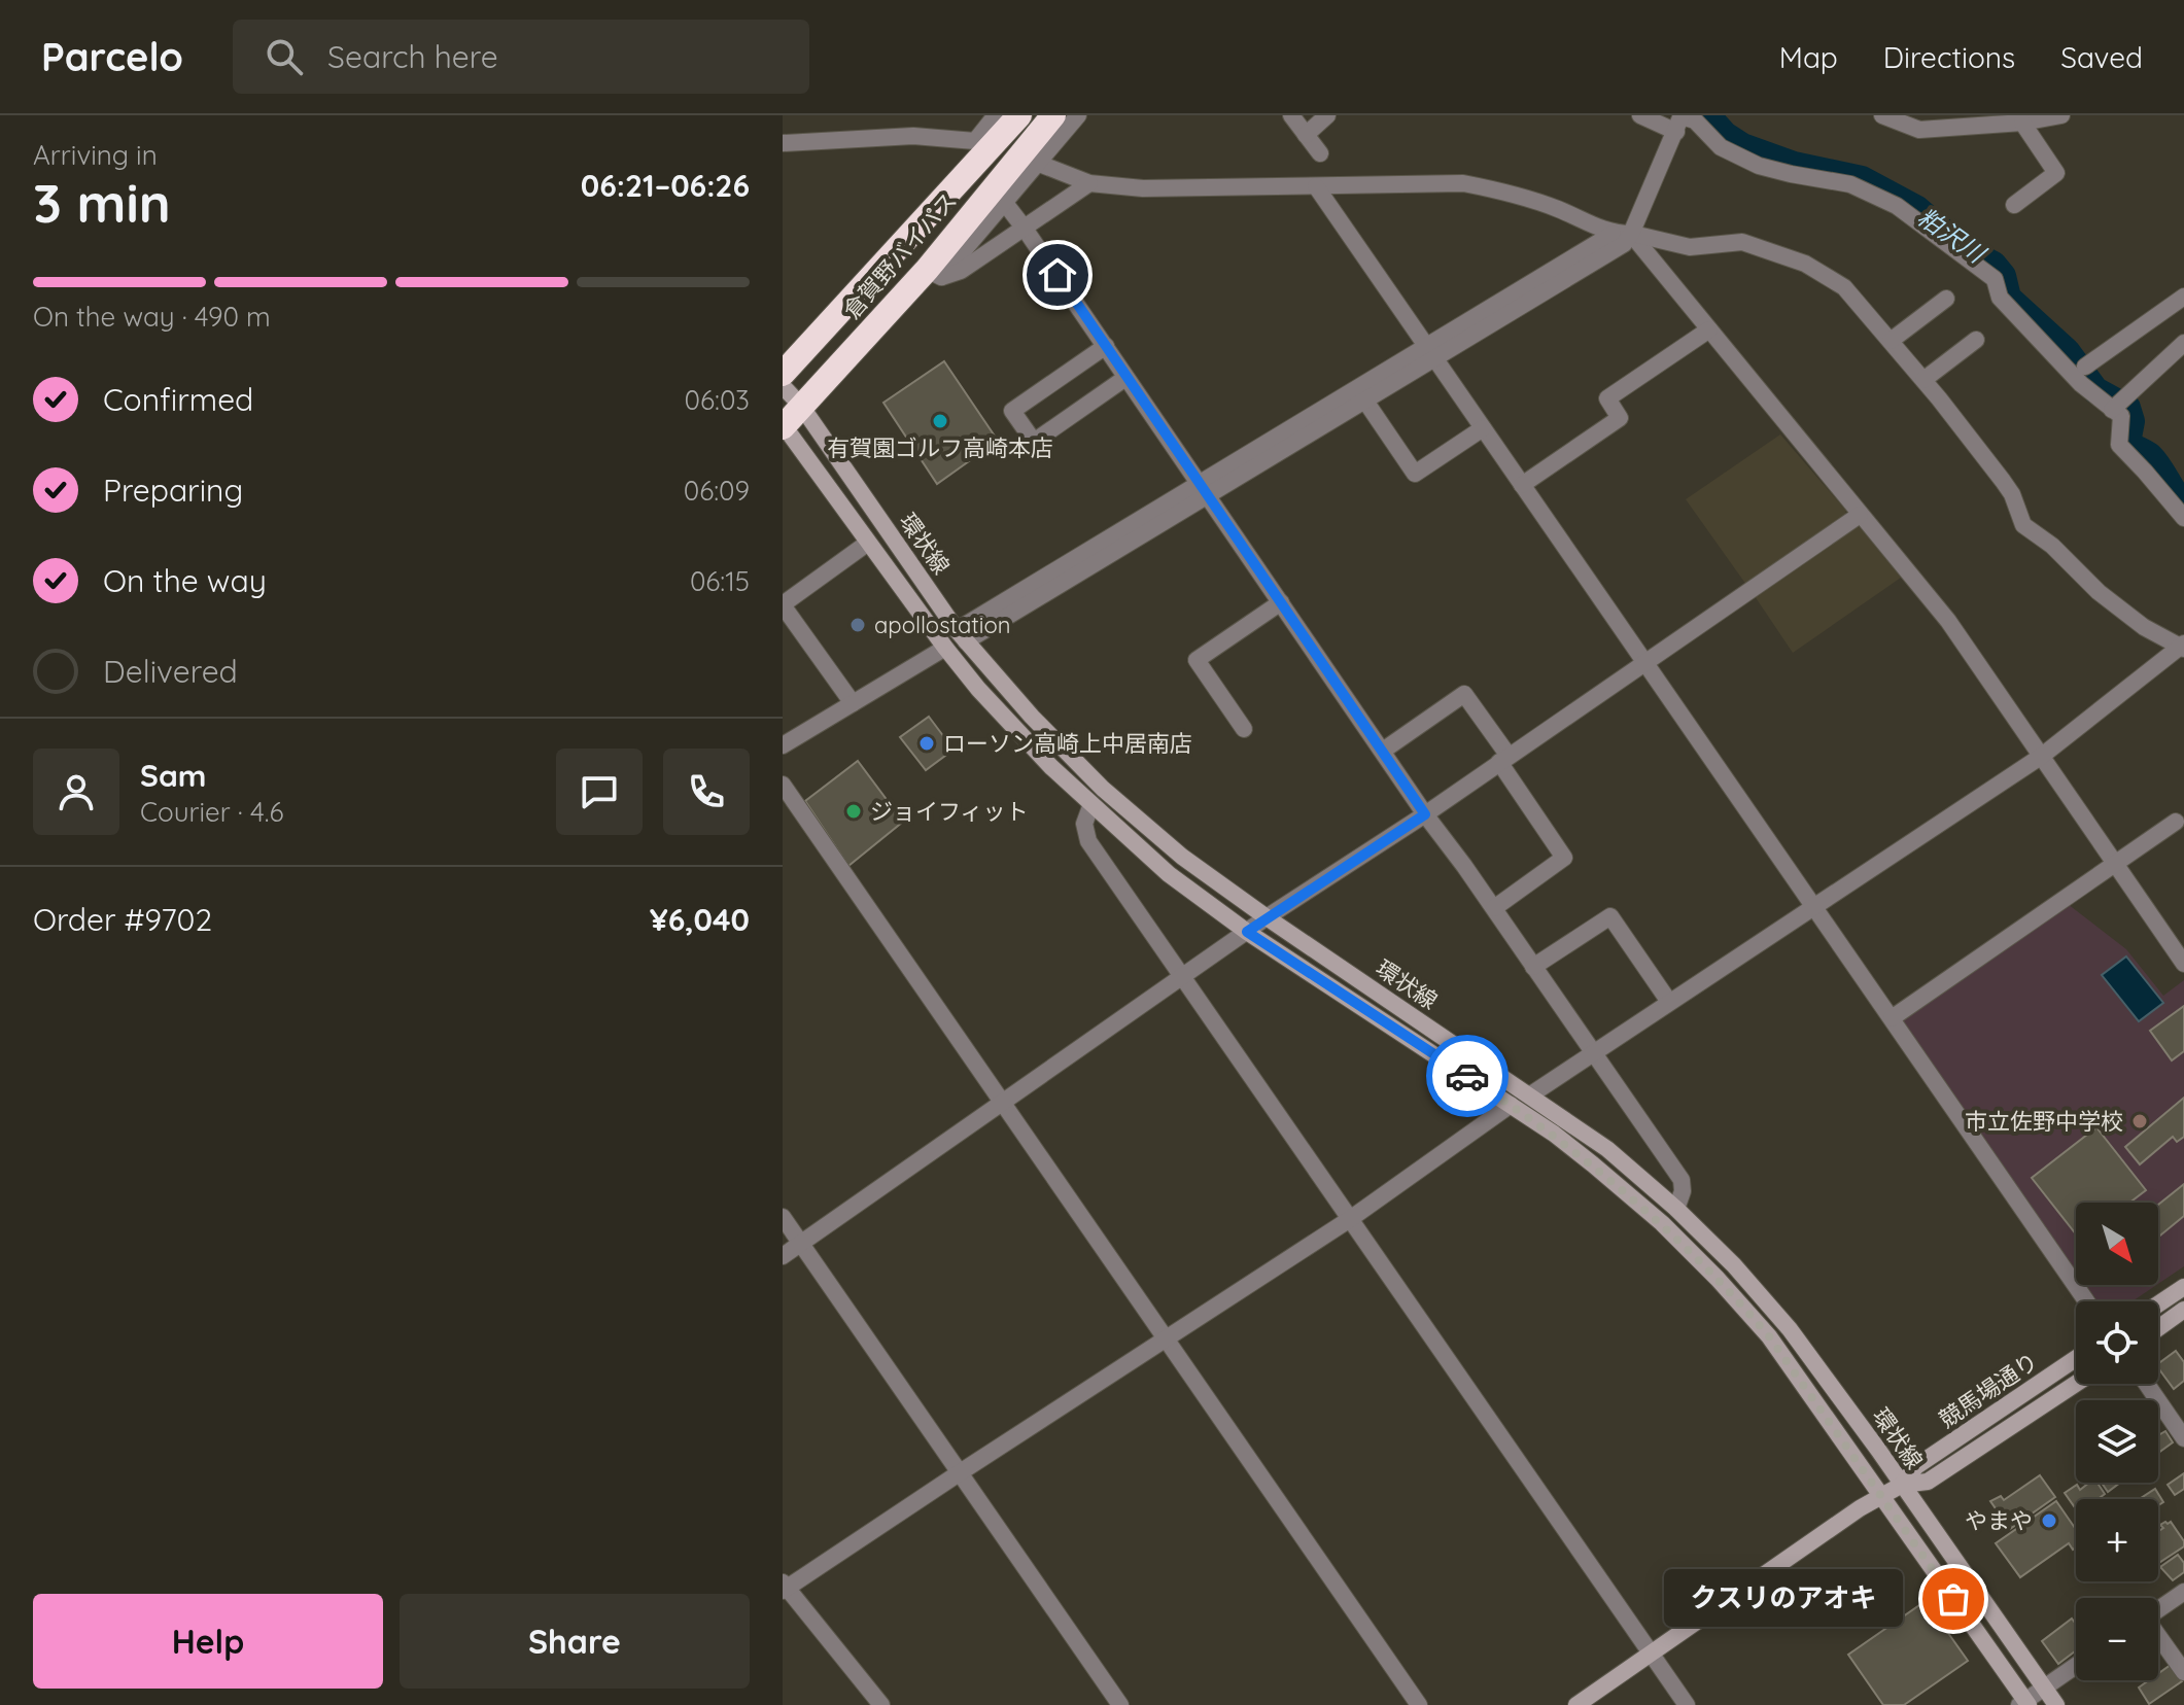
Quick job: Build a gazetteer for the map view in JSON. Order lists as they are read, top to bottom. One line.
{"streets":{"highway":["倉賀野バイパス"],"street":["環状線","競馬場通り"]},"crossings":[["倉賀野バイパス","環状線"],["環状線","競馬場通り"]],"water":["粕沢川"],"places":["有賀園ゴルフ高崎本店","apollostation","ローソン高崎上中居南店","ジョイフィット","市立佐野中学校","やまや","クスリのアオキ"],"north":"bottom right","page":{"header":"Parcelo","search":"Search here","nav":["Map","Directions","Saved"],"heading":["3 min","Arriving in","06:21–06:26"],"panel":["Sam","Courier · 4.6","Order #9702","¥6,040"],"bar":"On the way · 490 m","list":[["Confirmed","06:03"],["Preparing","06:09"],["On the way","06:15"],"Delivered"],"map_buttons":["+","−"],"bubble":"クスリのアオキ","buttons":["Help","Share"]}}
